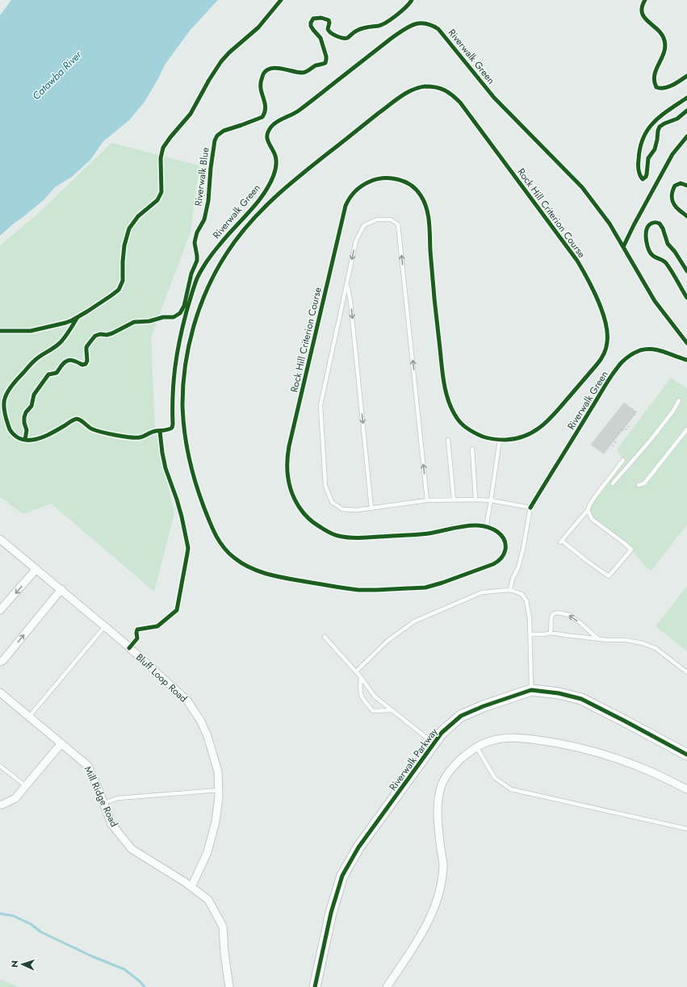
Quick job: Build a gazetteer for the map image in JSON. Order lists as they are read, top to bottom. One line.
{"streets":{"street":["Bluff Loop Road","Riverwalk Parkway","Mill Ridge Road"],"cycle path":["Riverwalk Green","Riverwalk Blue","Rock Hill Criterion Course"]},"crossings":[["Bluff Loop Road","Mill Ridge Road"]],"water":["Catawba River"],"north":"left"}
